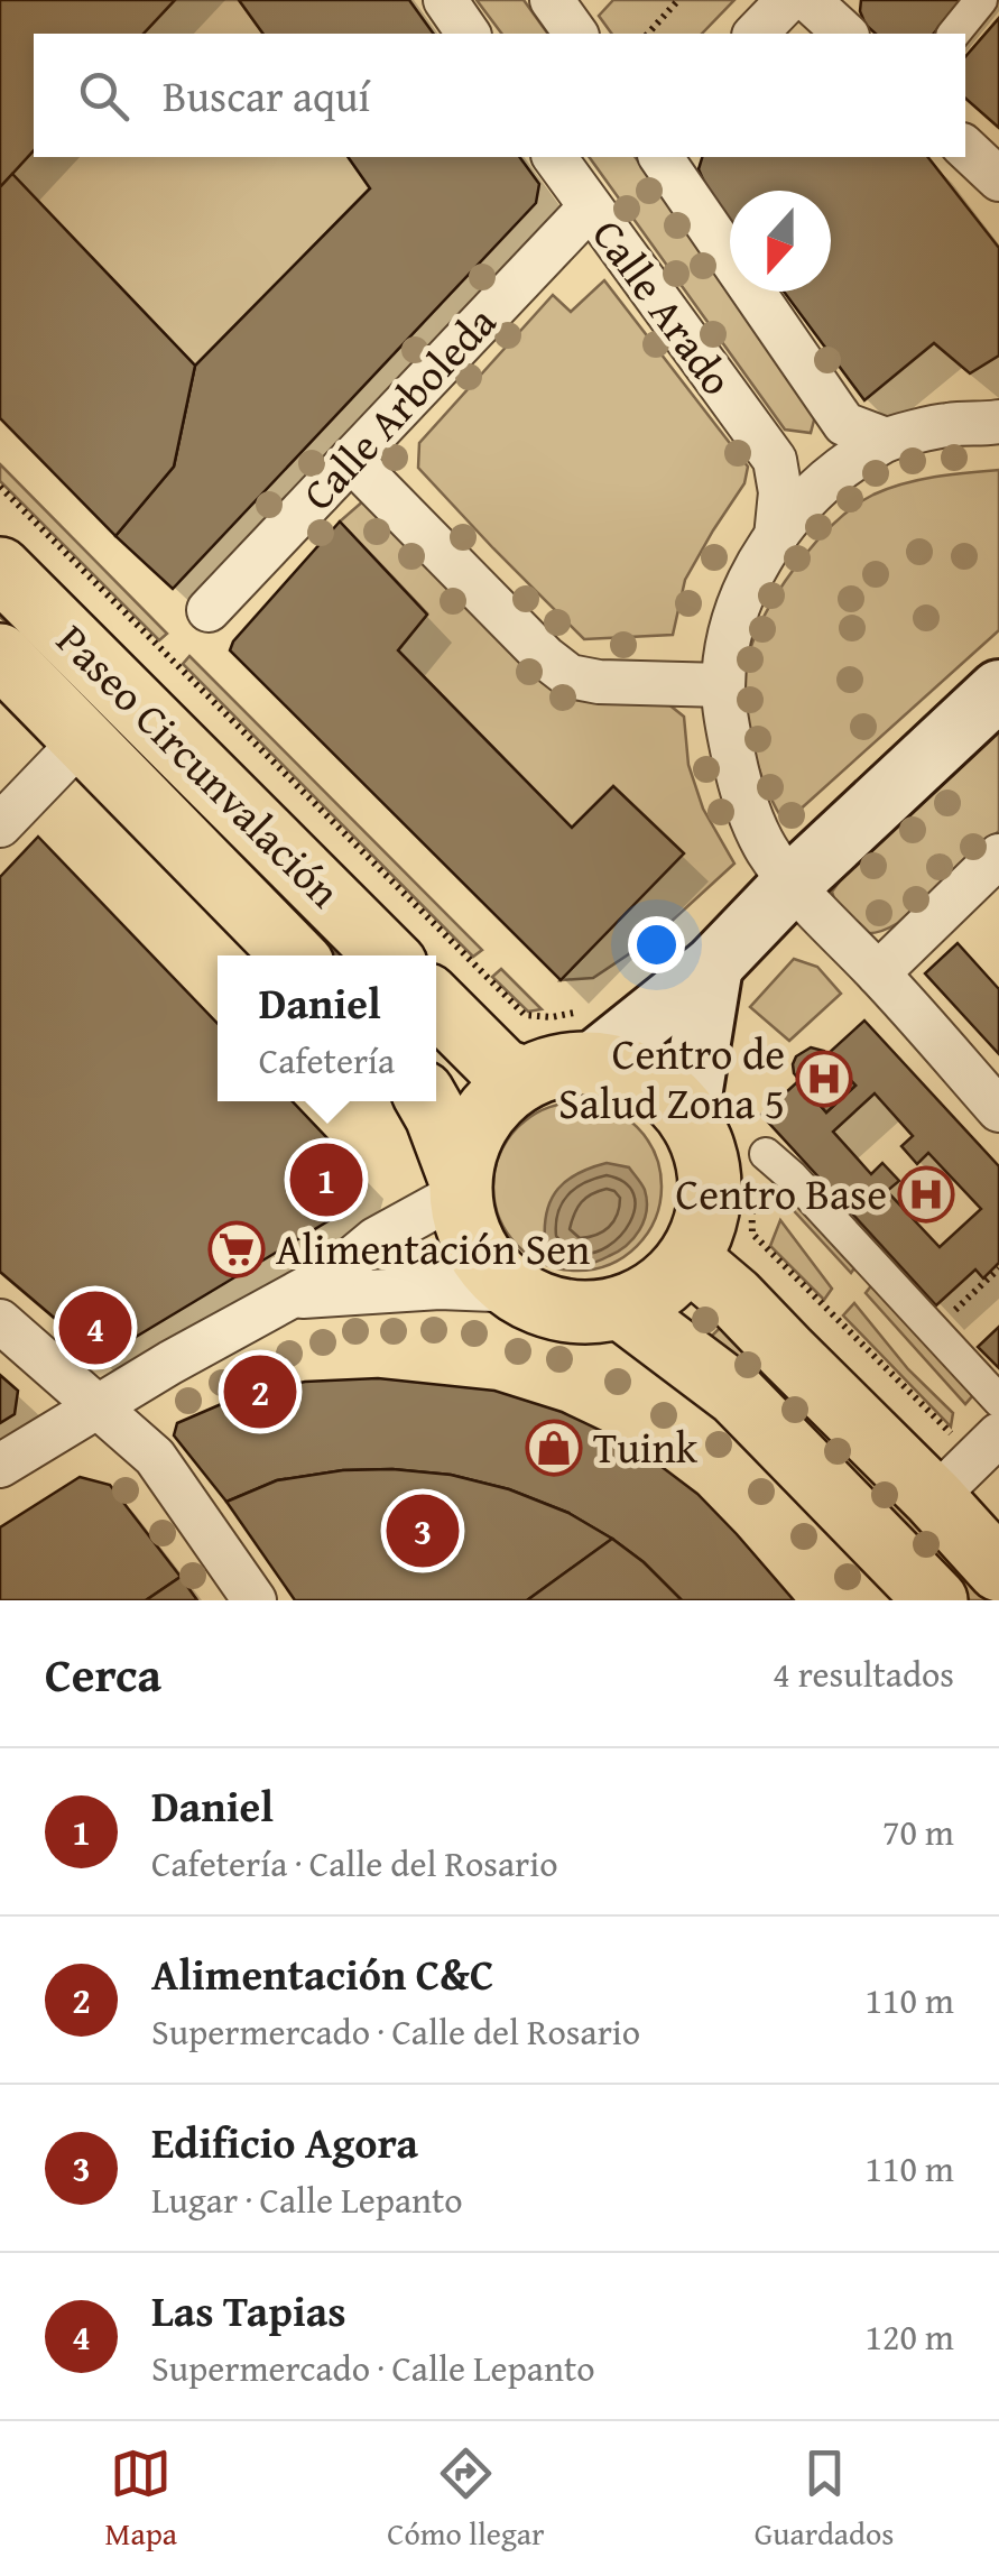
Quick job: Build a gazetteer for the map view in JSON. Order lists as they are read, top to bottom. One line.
{"streets":{"main road":["Paseo Circunvalación"],"street":["Calle Arado","Calle Arboleda"]},"crossings":[["Calle Arado","Calle Arboleda"]],"places":{"hospital":["Centro de Salud Zona 5","Centro Base"],"supermarket":["Alimentación Sen"],"shop":["Tuink"]},"north":"bottom","page":{"search":"Buscar aquí","popup":["Daniel","Cafetería"],"pins":["1","4","2","3"],"heading":["Cerca","4 resultados"],"list":[{"mark":"1","name":"Daniel","note":"Cafetería · Calle del Rosario","value":"70 m"},{"mark":"2","name":"Alimentación C&C","note":"Supermercado · Calle del Rosario","value":"110 m"},{"mark":"3","name":"Edificio Agora","note":"Lugar · Calle Lepanto","value":"110 m"},{"mark":"4","name":"Las Tapias","note":"Supermercado · Calle Lepanto","value":"120 m"}],"nav":["Mapa","Cómo llegar","Guardados"]}}
